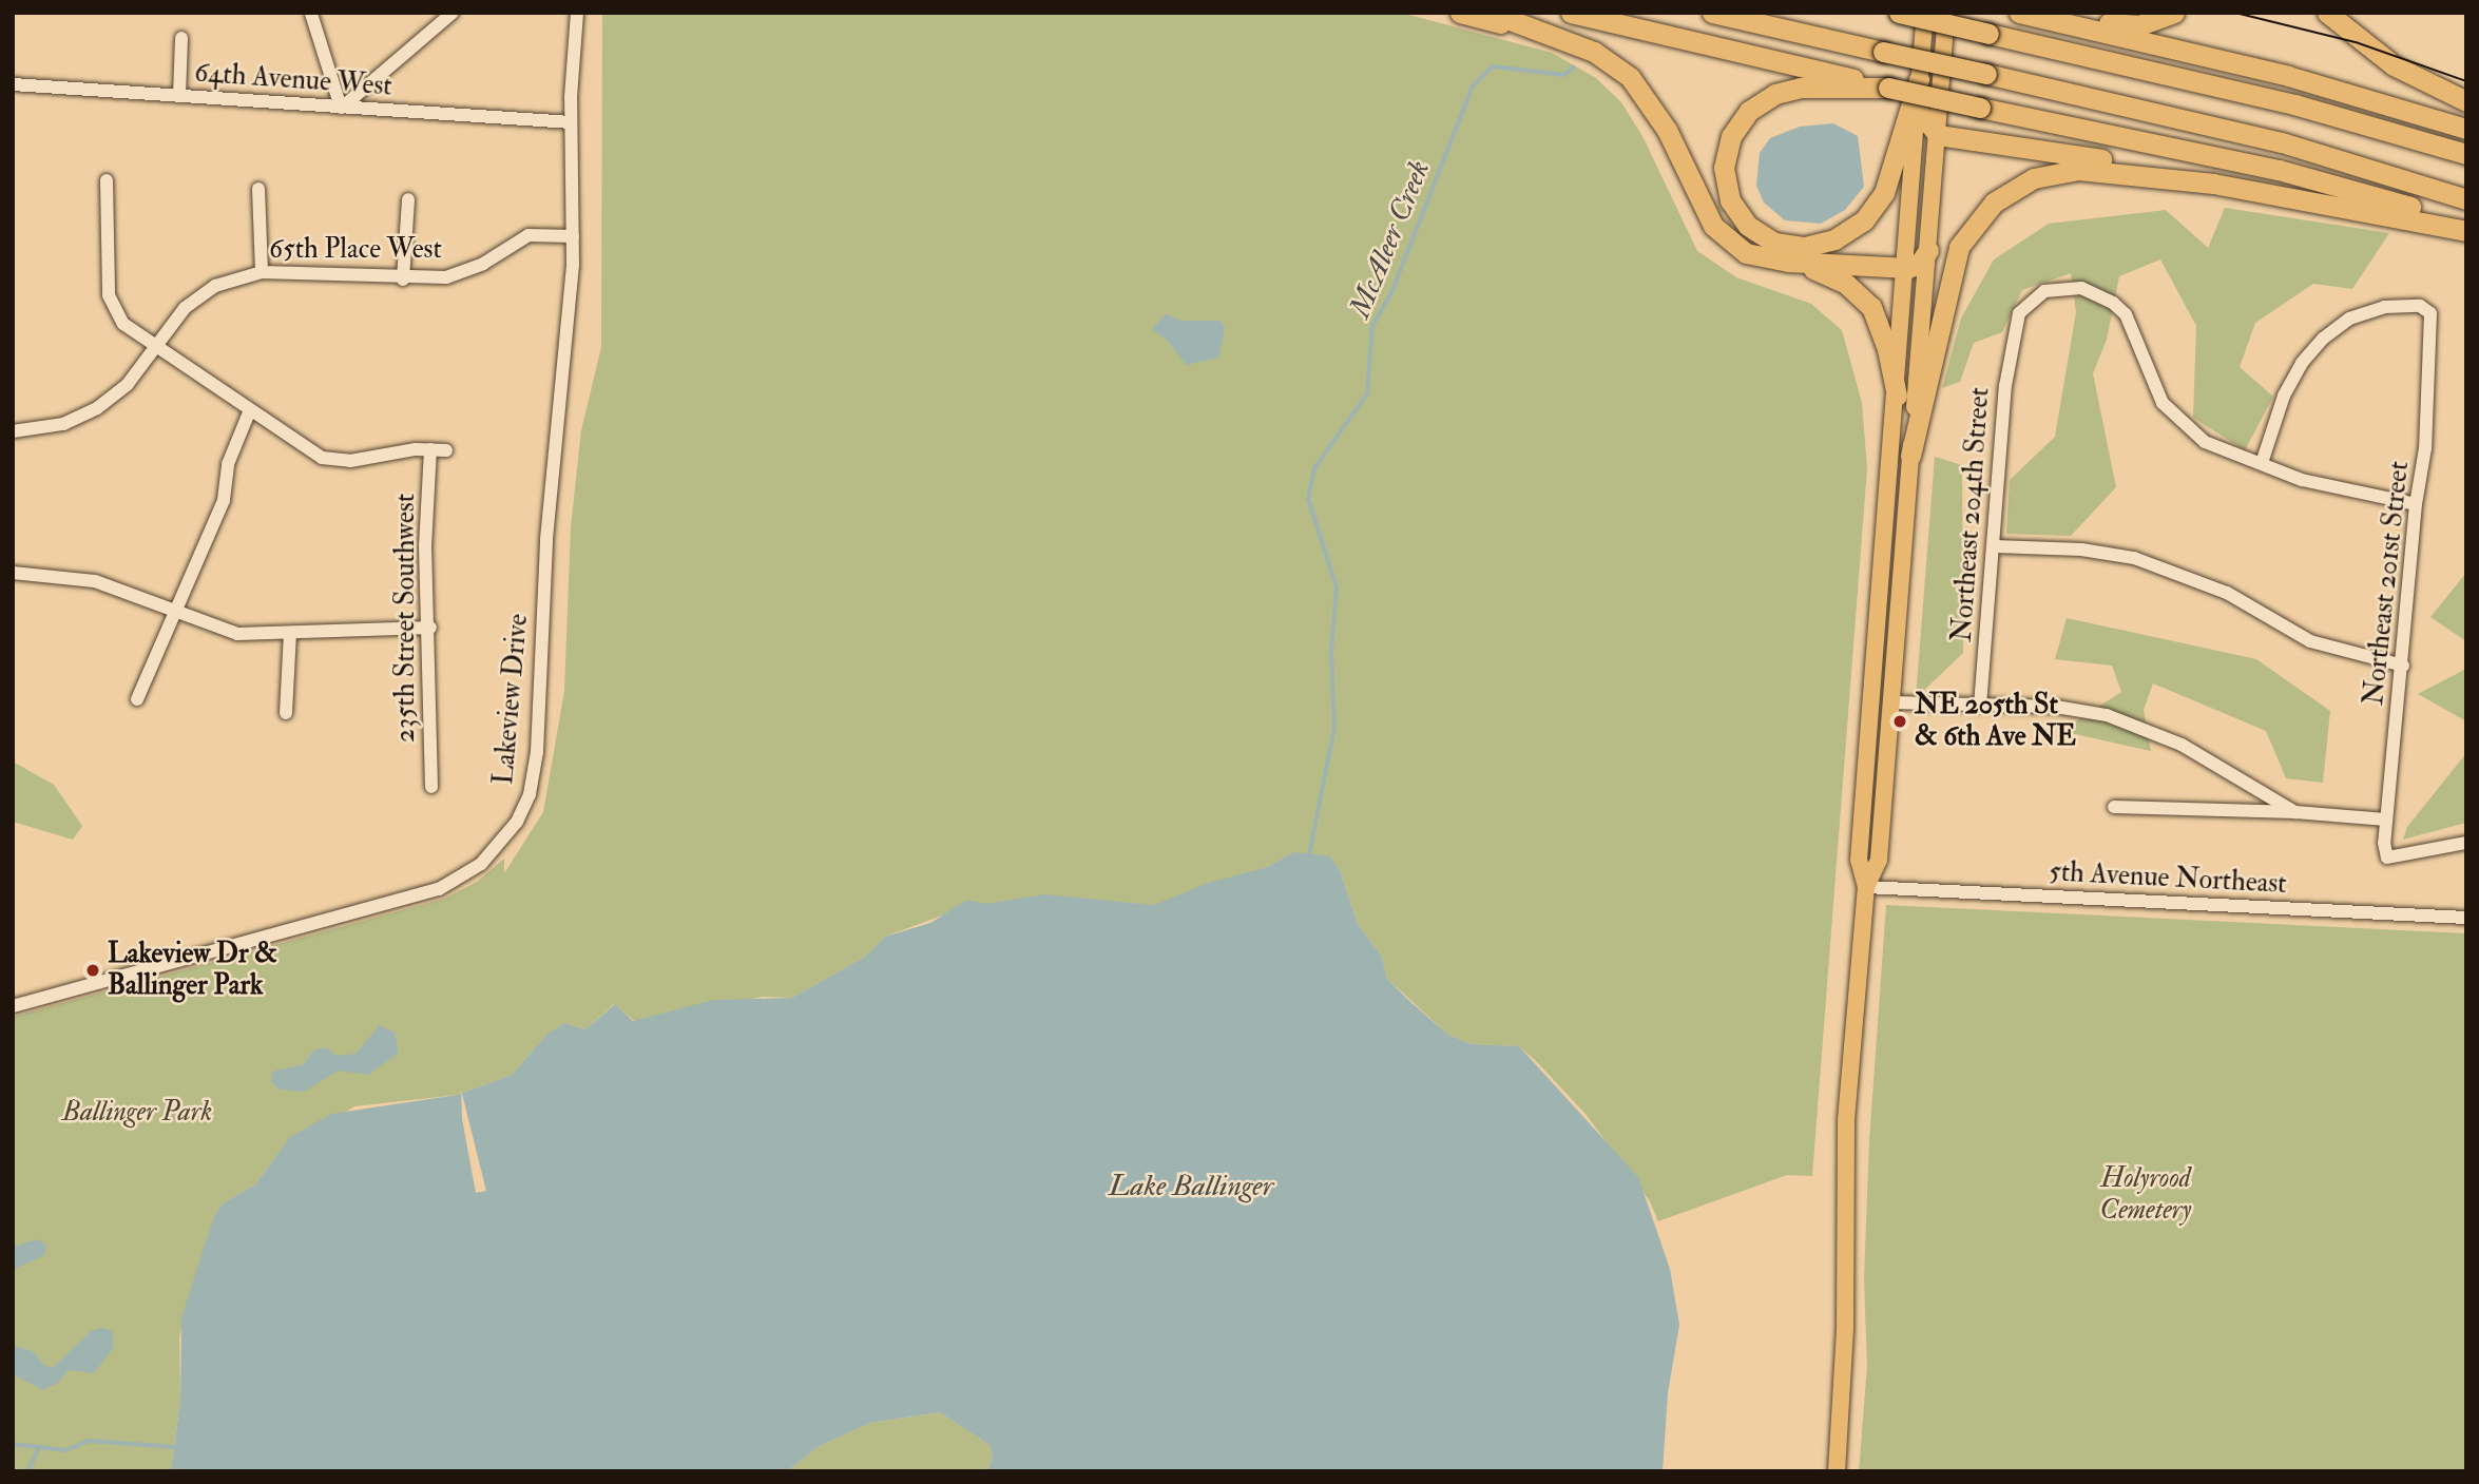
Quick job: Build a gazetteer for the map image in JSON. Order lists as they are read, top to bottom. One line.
{"streets":{"street":["64th Avenue West","65th Place West","Northeast 204th Street","Northeast 201st Street","235th Street Southwest","Lakeview Drive","5th Avenue Northeast"]},"crossings":[["64th Avenue West","Lakeview Drive"],["65th Place West","Lakeview Drive"],["Northeast 204th Street","Northeast 201st Street"]],"water":["McAleer Creek","Lake Ballinger"],"parks":["Ballinger Park","Holyrood Cemetery"],"places":["NE 205th St & 6th Ave NE","Lakeview Dr & Ballinger Park"]}
